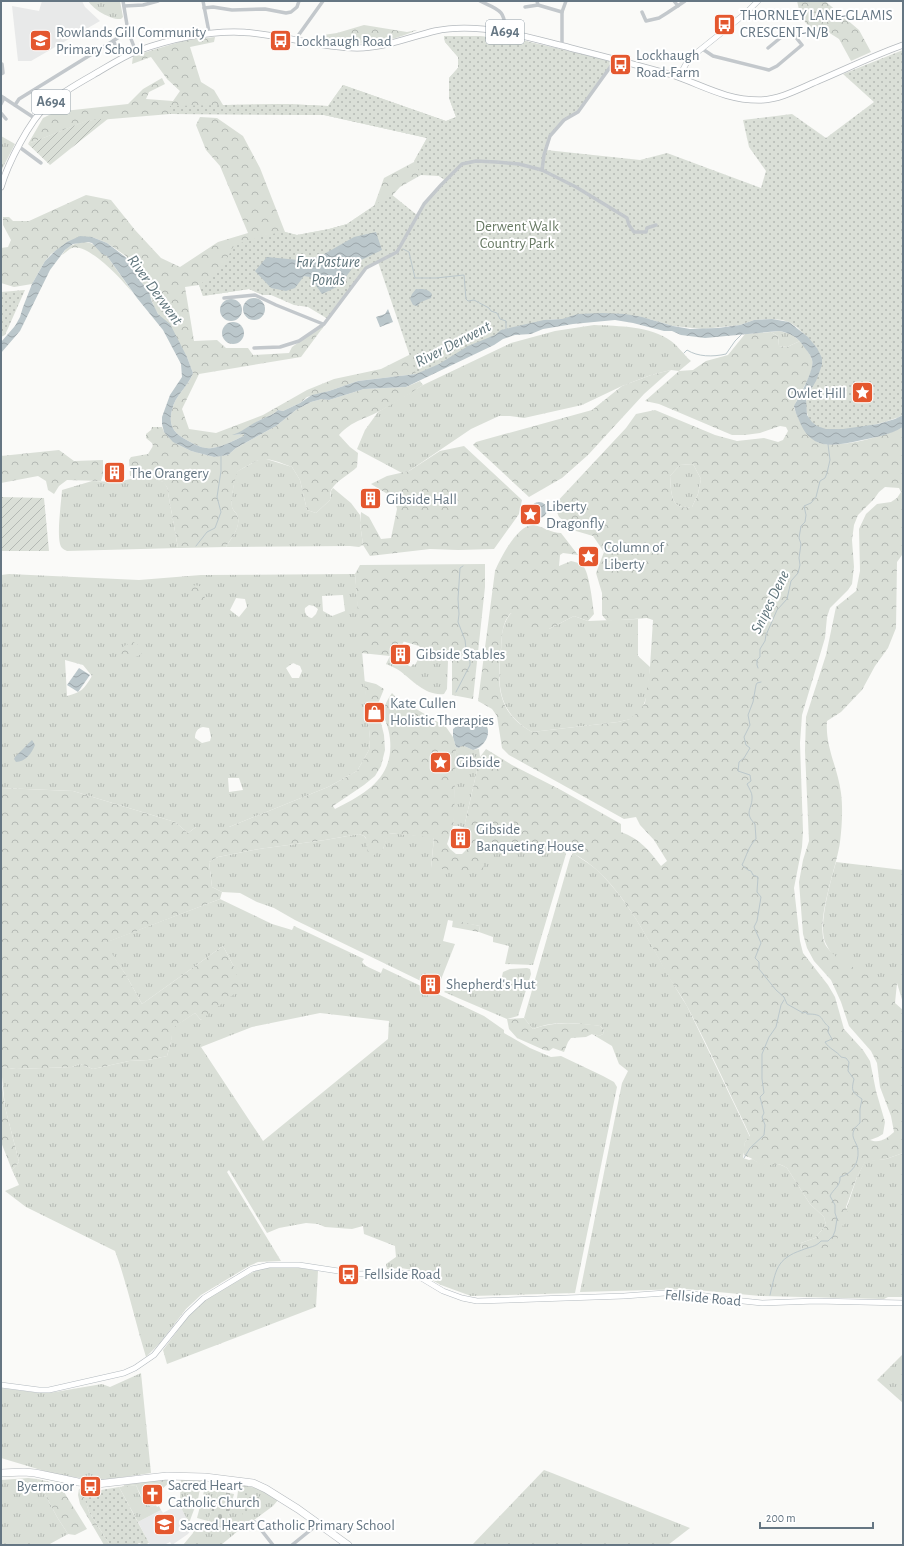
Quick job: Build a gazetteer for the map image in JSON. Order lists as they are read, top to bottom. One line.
{"streets":{"main road":["A694"],"street":["Fellside Road"]},"water":["Far Pasture Ponds","River Derwent","Snipes Dene"],"parks":["Derwent Walk Country Park"],"places":{"bus stop":["THORNLEY LANE-GLAMIS CRESCENT-N/B","Lockhaugh Road","Lockhaugh Road-Farm","Fellside Road","Byermoor"],"school or university":["Rowlands Gill Community Primary School","Sacred Heart Catholic Primary School"],"place":["Owlet Hill","Liberty Dragonfly","Column of Liberty","Gibside"],"building":["The Orangery","Gibside Hall","Gibside Stables","Gibside Banqueting House","Shepherd's Hut"],"shop":["Kate Cullen Holistic Therapies"],"church":["Sacred Heart Catholic Church"]},"scale_bar":"200 m"}
